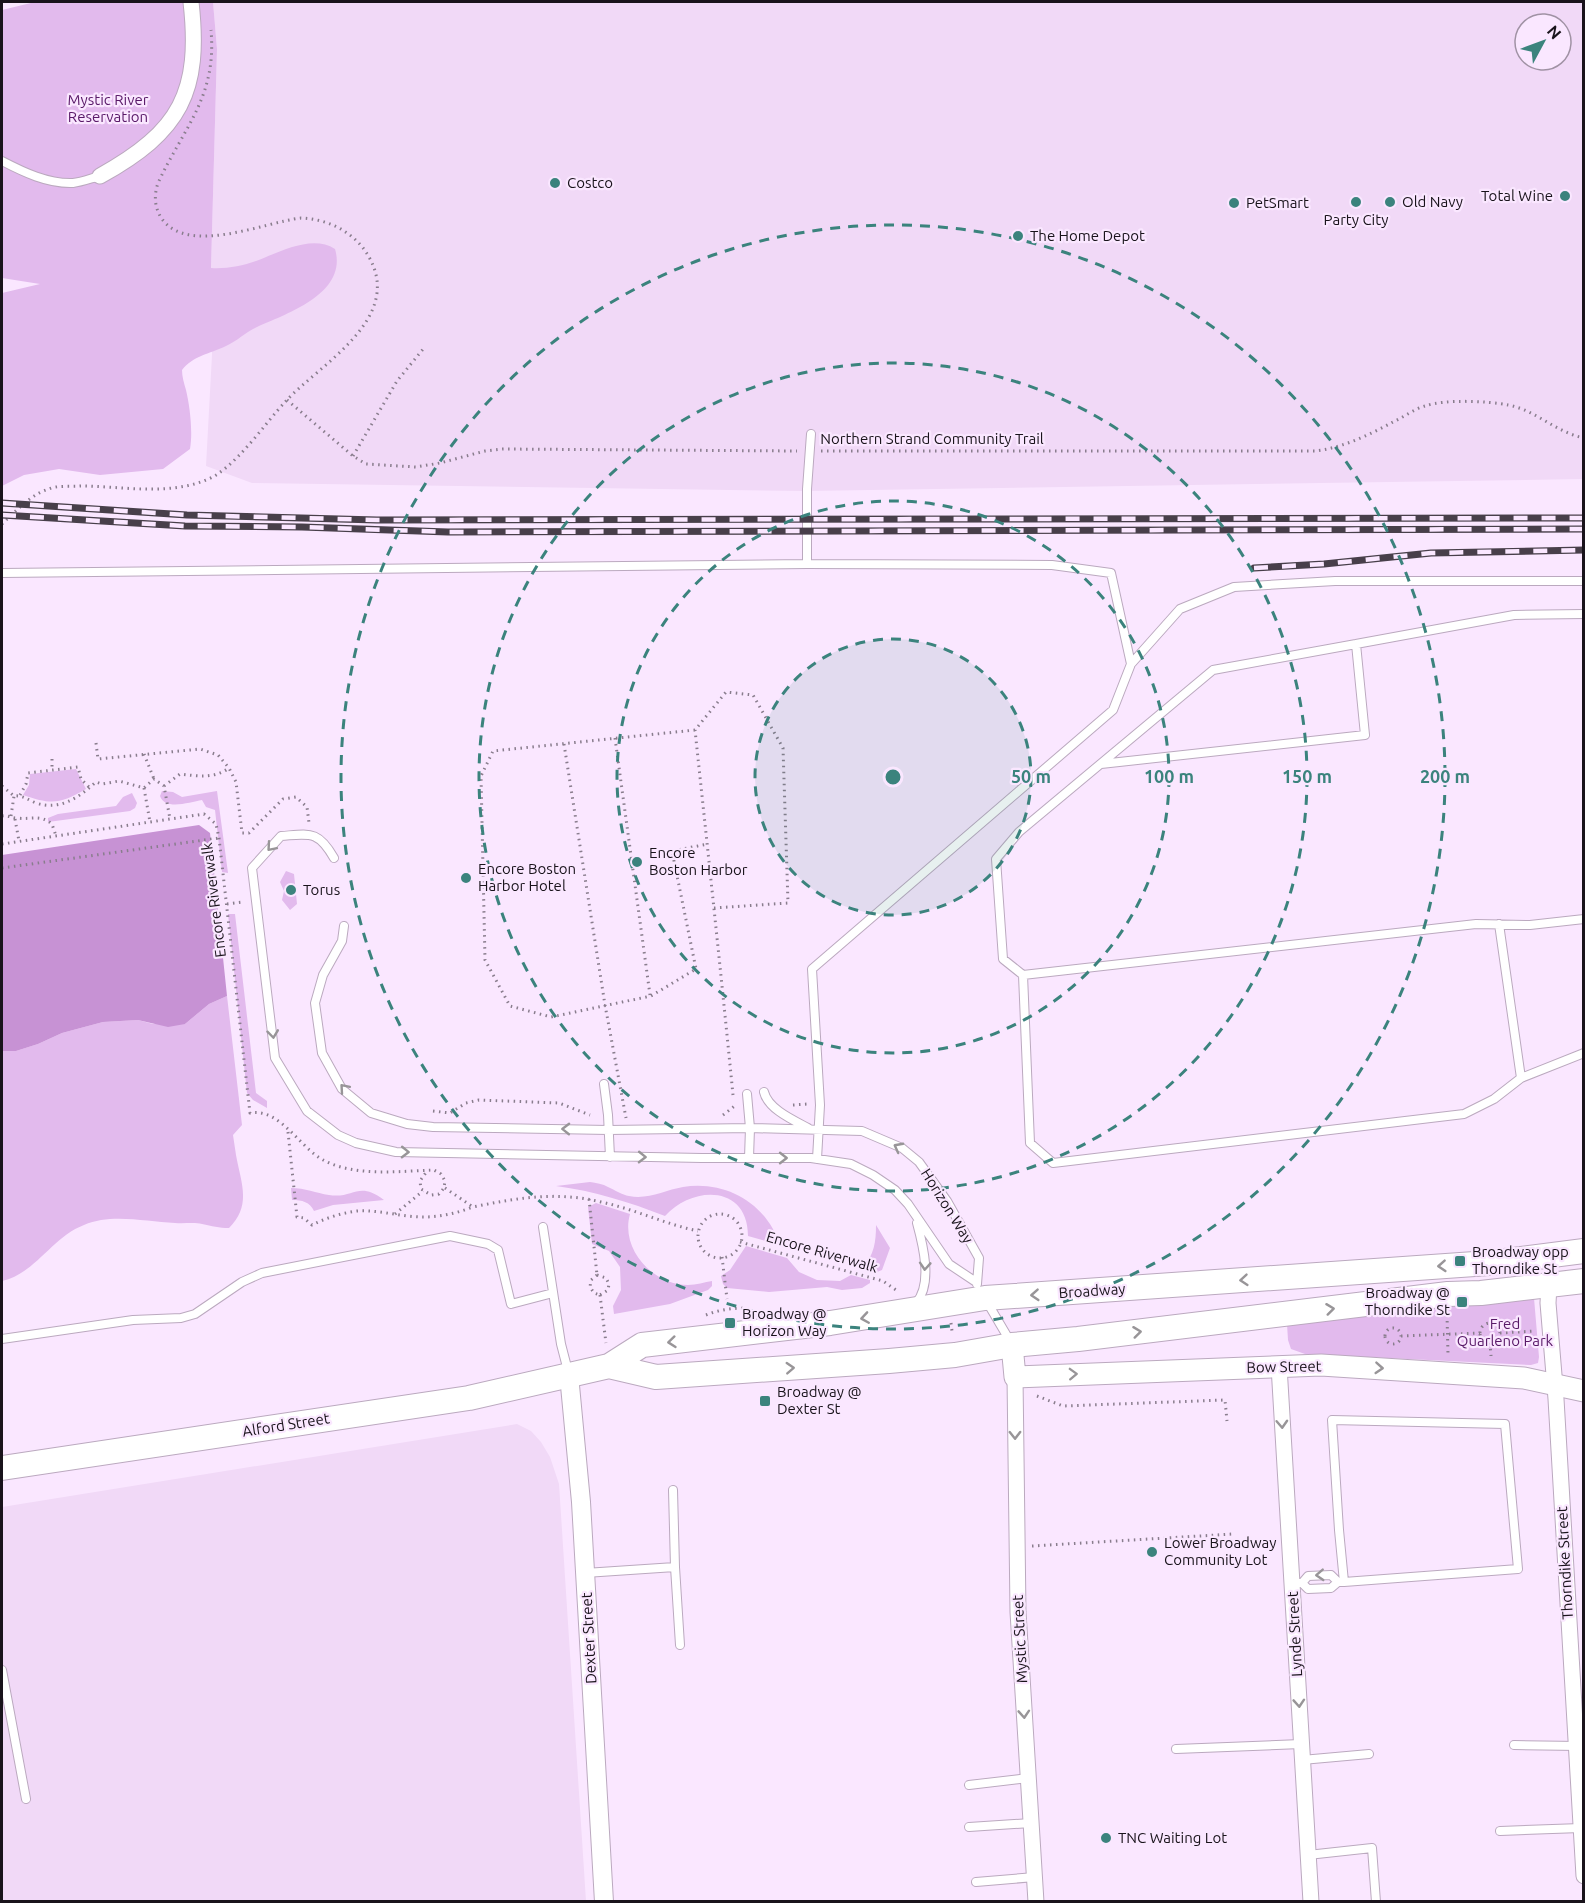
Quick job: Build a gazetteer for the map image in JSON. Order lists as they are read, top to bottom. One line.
{"streets":{"main road":["Broadway","Bow Street","Alford Street"],"street":["Thorndike Street","Lynde Street","Dexter Street","Mystic Street"],"lane":["Horizon Way"],"path":["Northern Strand Community Trail","Encore Riverwalk"]},"crossings":[["Horizon Way","Broadway"],["Broadway","Alford Street"],["Broadway","Thorndike Street"],["Broadway","Dexter Street"],["Bow Street","Thorndike Street"],["Bow Street","Lynde Street"],["Bow Street","Mystic Street"],["Alford Street","Dexter Street"]],"one_way":["Bow Street","Lynde Street","Mystic Street"],"parks":["Mystic River Reservation","Fred Quarleno Park"],"places":{"other":["Costco","Total Wine","Party City","Old Navy","PetSmart","The Home Depot","Encore Boston Harbor","Encore Boston Harbor Hotel","Torus","Lower Broadway Community Lot","TNC Waiting Lot"],"transit":["Broadway opp Thorndike St","Broadway @ Thorndike St","Broadway @ Horizon Way","Broadway @ Dexter St"]},"north":"top right","rings":["50 m","100 m","150 m","200 m"]}
